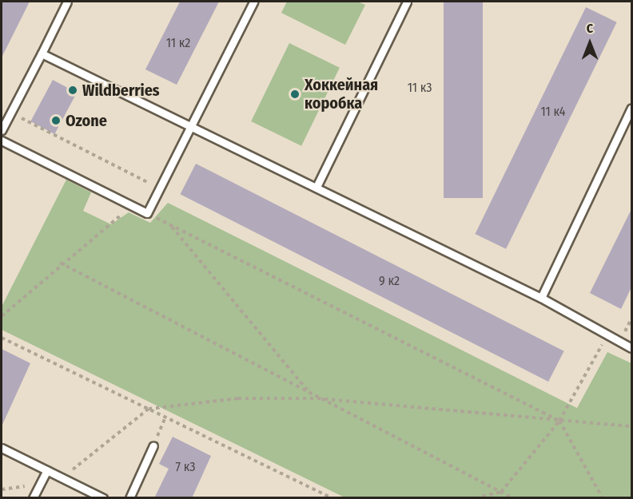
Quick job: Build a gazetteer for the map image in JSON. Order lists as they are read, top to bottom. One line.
{"places":["Wildberries","Хоккейная коробка","Ozone"],"house_numbers":["11 к2","11 к3","11 к4","9 к2","7 к3"],"north":"top"}
